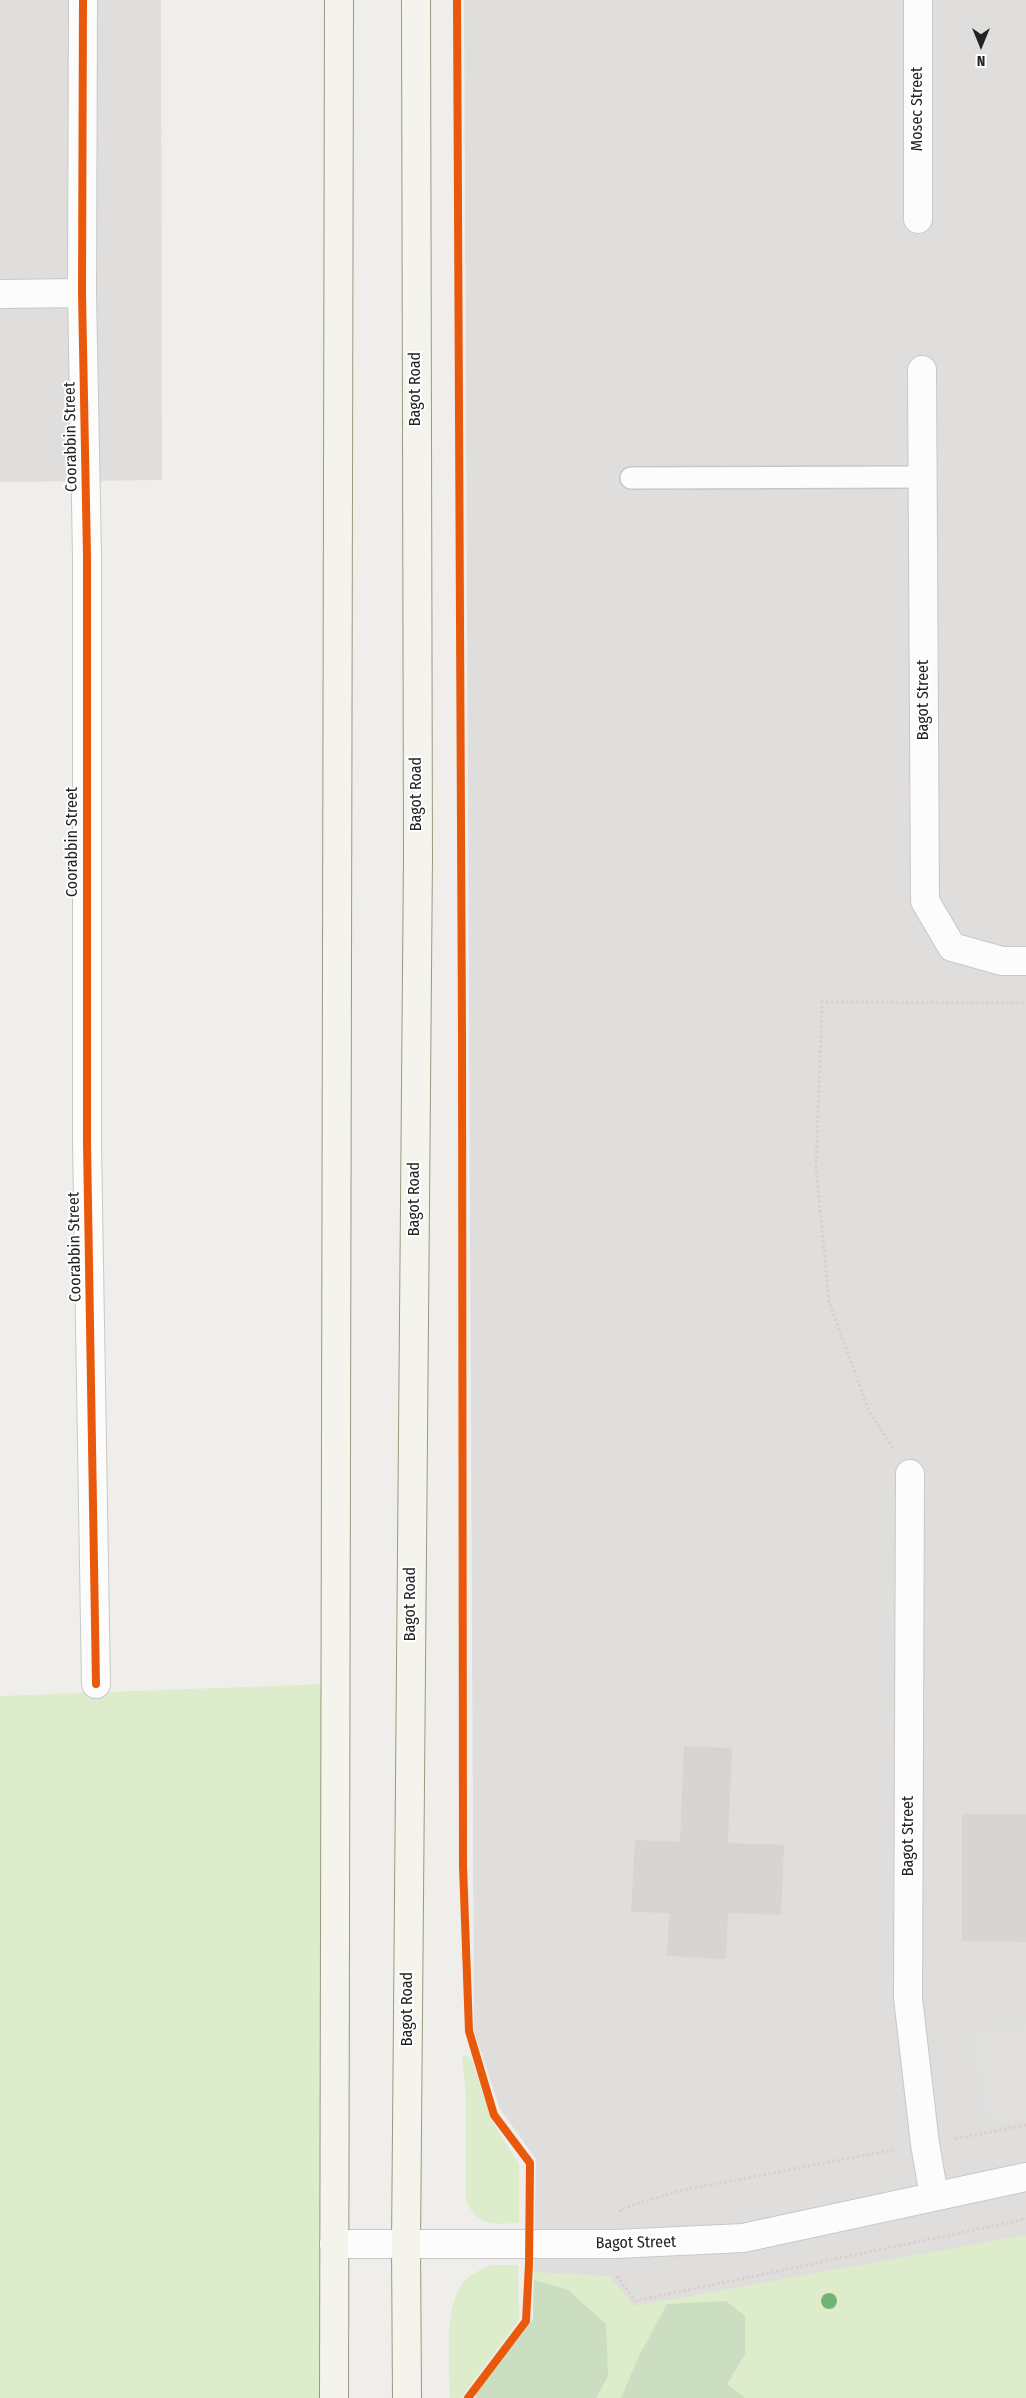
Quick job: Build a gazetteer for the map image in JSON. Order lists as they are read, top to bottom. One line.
{"streets":{"main road":["Bagot Road"],"street":["Mosec Street","Coorabbin Street","Bagot Street"]},"crossings":[["Bagot Road","Bagot Street"]],"north":"bottom"}
